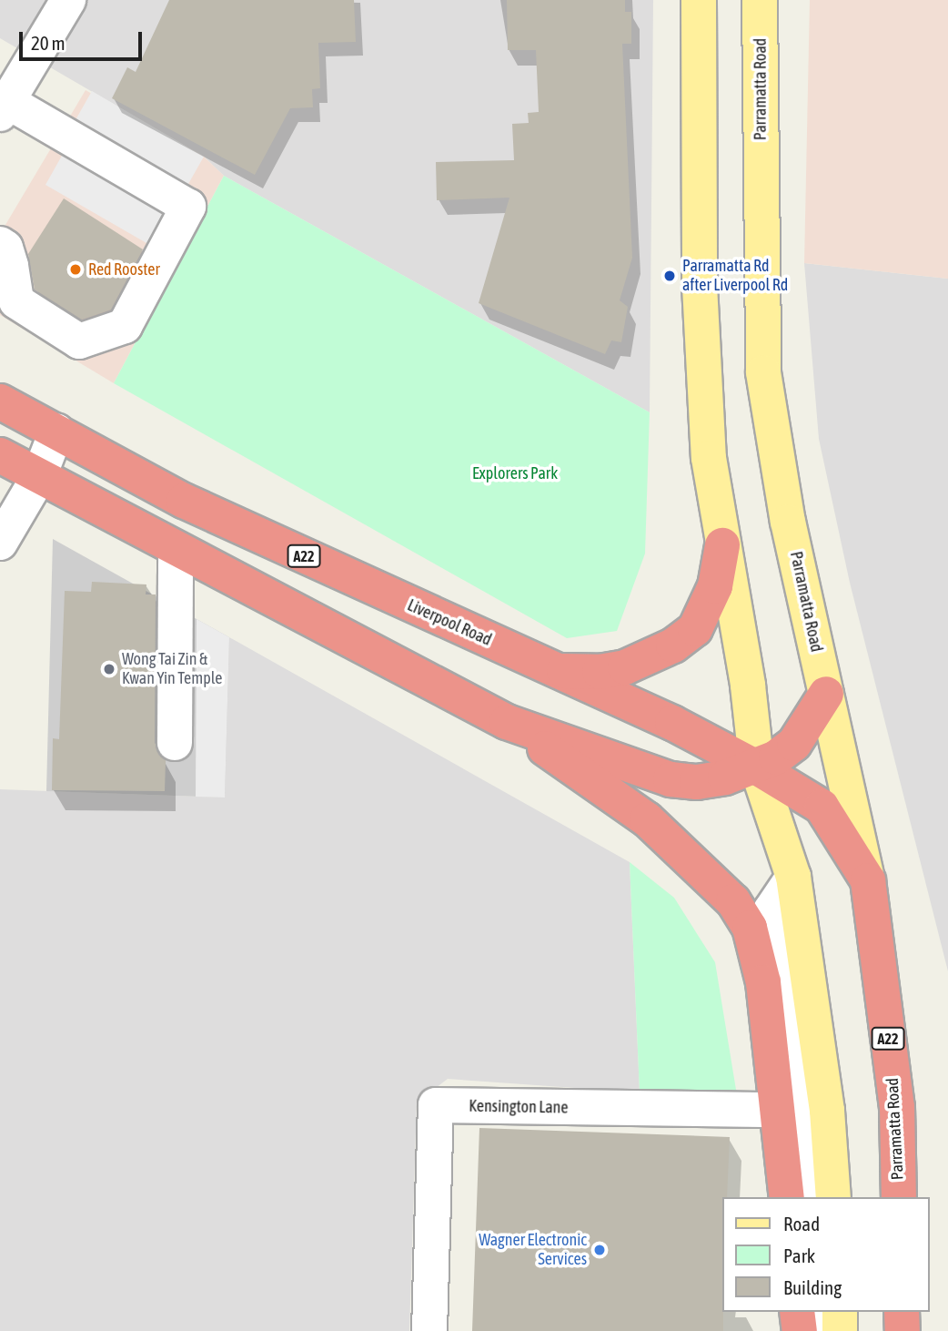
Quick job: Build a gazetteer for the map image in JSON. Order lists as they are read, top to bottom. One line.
{"streets":{"highway":["Parramatta Road","A22","Liverpool Road"],"street":["Kensington Lane"]},"crossings":[["Parramatta Road","Liverpool Road"]],"parks":["Explorers Park"],"places":["Red Rooster","Parramatta Rd after Liverpool Rd","Wong Tai Zin & Kwan Yin Temple","Wagner Electronic Services"],"legend":["Road","Park","Building"],"scale_bar":"20 m"}
